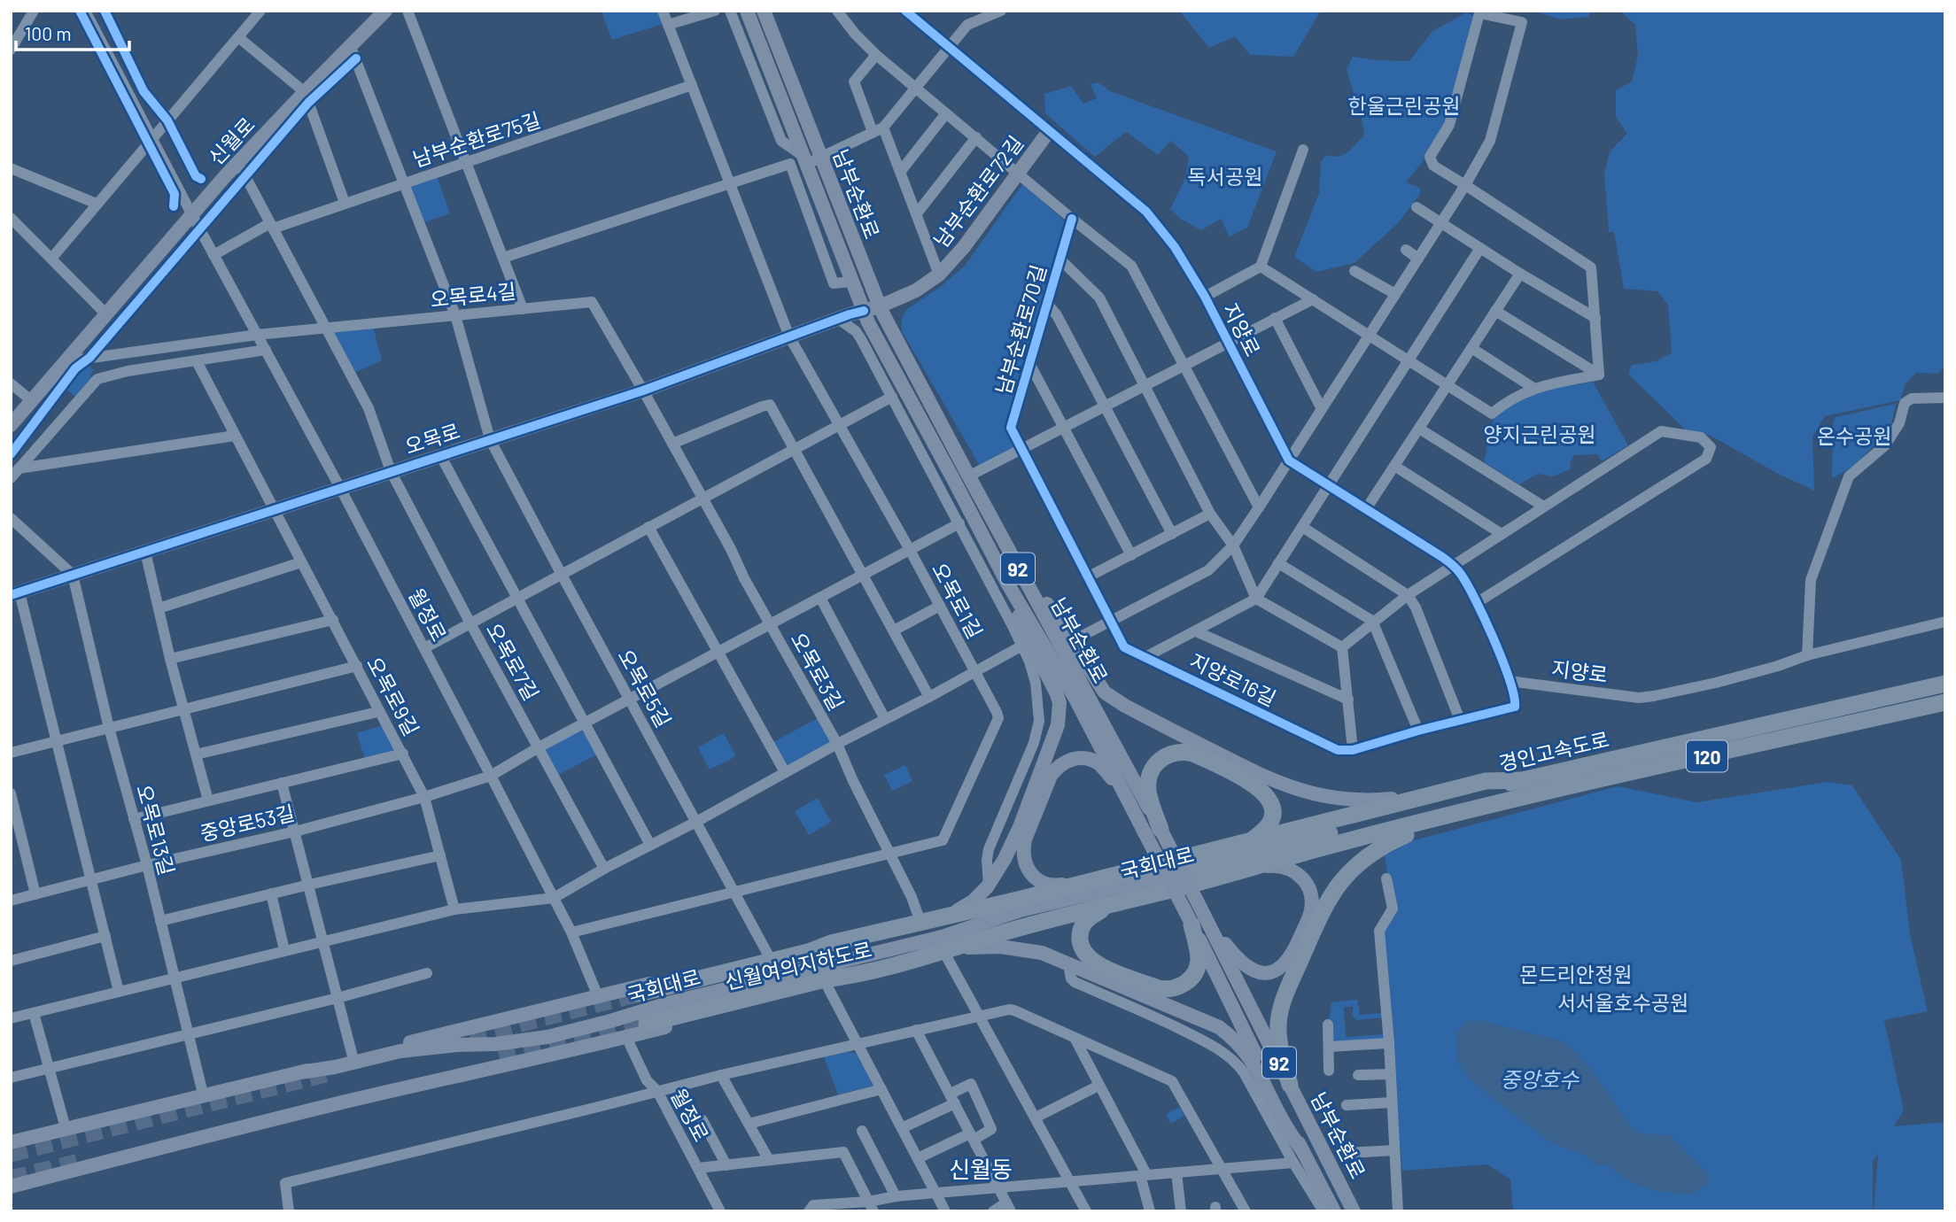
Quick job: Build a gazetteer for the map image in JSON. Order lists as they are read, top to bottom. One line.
{"streets":{"highway":["경인고속도로","120","신월여의지하도로"],"main road":["신월로","남부순환로72길","남부순환로","오목로","92","국회대로"],"street":["남부순환로75길","오목로4길","남부순환로70길","지양로","오목로1길","월정로","오목로7길","오목로3길","지양로16길","오목로5길","오목로9길","중앙로53길","오목로13길"]},"crossings":[["남부순환로75길","오목로"],["남부순환로75길","오목로1길"],["남부순환로75길","오목로5길"],["신월로","오목로"],["신월로","월정로"],["신월로","오목로5길"],["남부순환로72길","남부순환로"],["남부순환로72길","지양로"],["남부순환로72길","오목로"],["남부순환로","오목로"],["오목로4길","오목로"],["오목로4길","월정로"],["오목로4길","오목로3길"],["오목로4길","오목로5길"],["남부순환로70길","지양로16길"],["지양로","지양로16길"],["오목로","오목로1길"],["오목로","월정로"],["오목로","오목로7길"],["오목로","오목로3길"],["오목로","오목로5길"],["오목로","오목로9길"],["오목로","중앙로53길"],["오목로","오목로13길"],["오목로1길","오목로3길"],["오목로1길","중앙로53길"],["월정로","중앙로53길"],["오목로7길","중앙로53길"],["오목로3길","중앙로53길"],["오목로3길","신월여의지하도로"],["오목로5길","중앙로53길"],["오목로9길","중앙로53길"],["경인고속도로","국회대로"],["경인고속도로","신월여의지하도로"],["중앙로53길","오목로13길"],["국회대로","신월여의지하도로"]],"districts":["신월동"],"water":["중앙호수"],"parks":["한울근린공원","독서공원","양지근린공원","온수공원","몬드리안정원","서서울호수공원"],"scale_bar":"100 m"}
